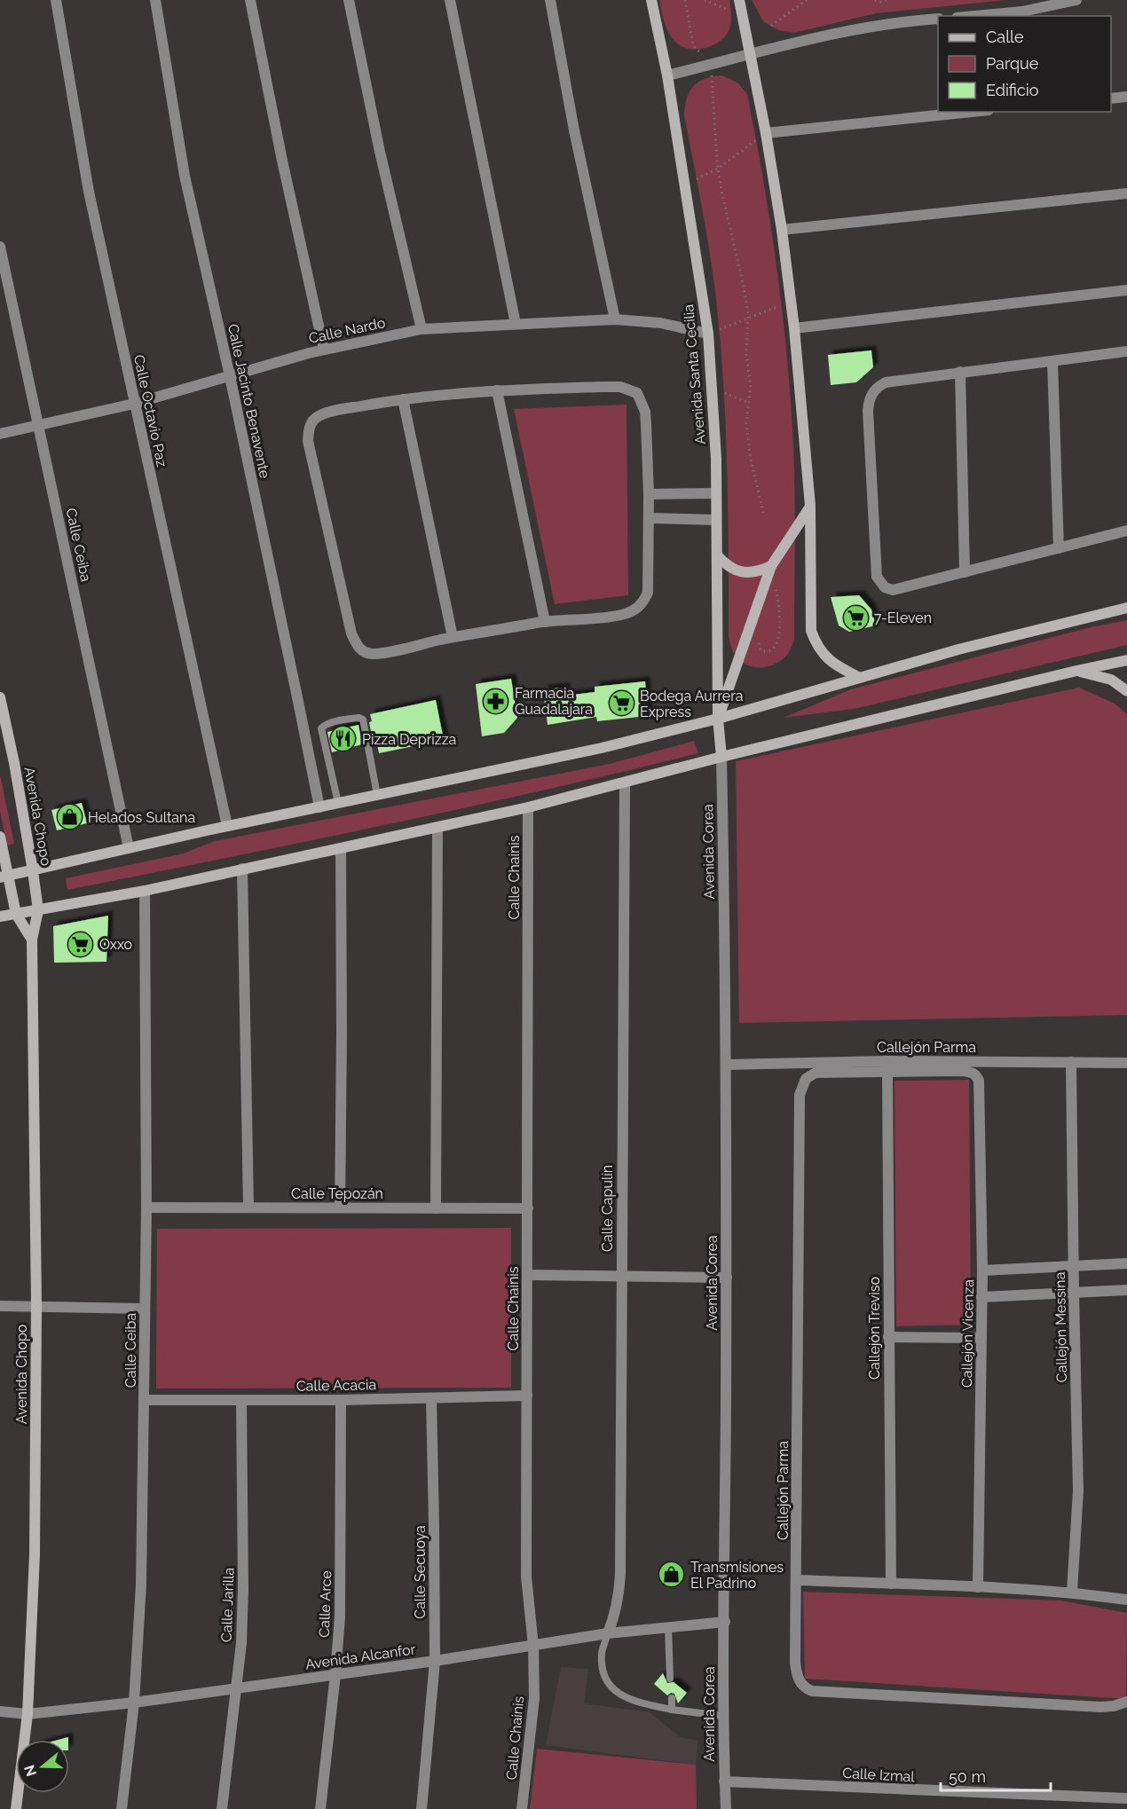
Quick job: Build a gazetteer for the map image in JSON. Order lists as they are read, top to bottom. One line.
{"streets":{"street":["Calle Nardo","Avenida Santa Cecilia","Calle Jacinto Benavente","Calle Octavio Paz","Calle Ceiba","Avenida Chopo","Avenida Corea","Calle Chainis","Callejón Parma","Calle Tepozán","Calle Capulín","Callejón Messina","Callejón Treviso","Callejón Vicenza","Calle Acacia","Calle Secuoya","Calle Arce","Calle Jarilla","Avenida Alcanfor","Calle Izmal"]},"crossings":[["Calle Nardo","Avenida Santa Cecilia"],["Calle Nardo","Calle Jacinto Benavente"],["Calle Nardo","Calle Octavio Paz"],["Calle Nardo","Calle Ceiba"],["Avenida Santa Cecilia","Avenida Corea"],["Calle Ceiba","Calle Tepozán"],["Calle Ceiba","Calle Acacia"],["Calle Ceiba","Avenida Alcanfor"],["Avenida Chopo","Avenida Alcanfor"],["Avenida Corea","Callejón Parma"],["Avenida Corea","Avenida Alcanfor"],["Avenida Corea","Calle Izmal"],["Calle Chainis","Calle Tepozán"],["Calle Chainis","Calle Acacia"],["Calle Chainis","Avenida Alcanfor"],["Callejón Parma","Callejón Messina"],["Callejón Parma","Callejón Treviso"],["Callejón Parma","Callejón Vicenza"],["Calle Capulín","Avenida Alcanfor"],["Callejón Treviso","Callejón Vicenza"],["Calle Acacia","Calle Secuoya"],["Calle Acacia","Calle Arce"],["Calle Acacia","Calle Jarilla"],["Calle Secuoya","Avenida Alcanfor"],["Calle Arce","Avenida Alcanfor"],["Calle Jarilla","Avenida Alcanfor"]],"places":{"supermarket":["7-Eleven","Bodega Aurrera Express","Oxxo"],"pharmacy":["Farmacia Guadalajara"],"restaurant":["Pizza Deprizza"],"shop":["Helados Sultana","Transmisiones El Padrino"]},"legend":["Calle","Parque","Edificio"],"scale_bar":"50 m","north":"left"}
